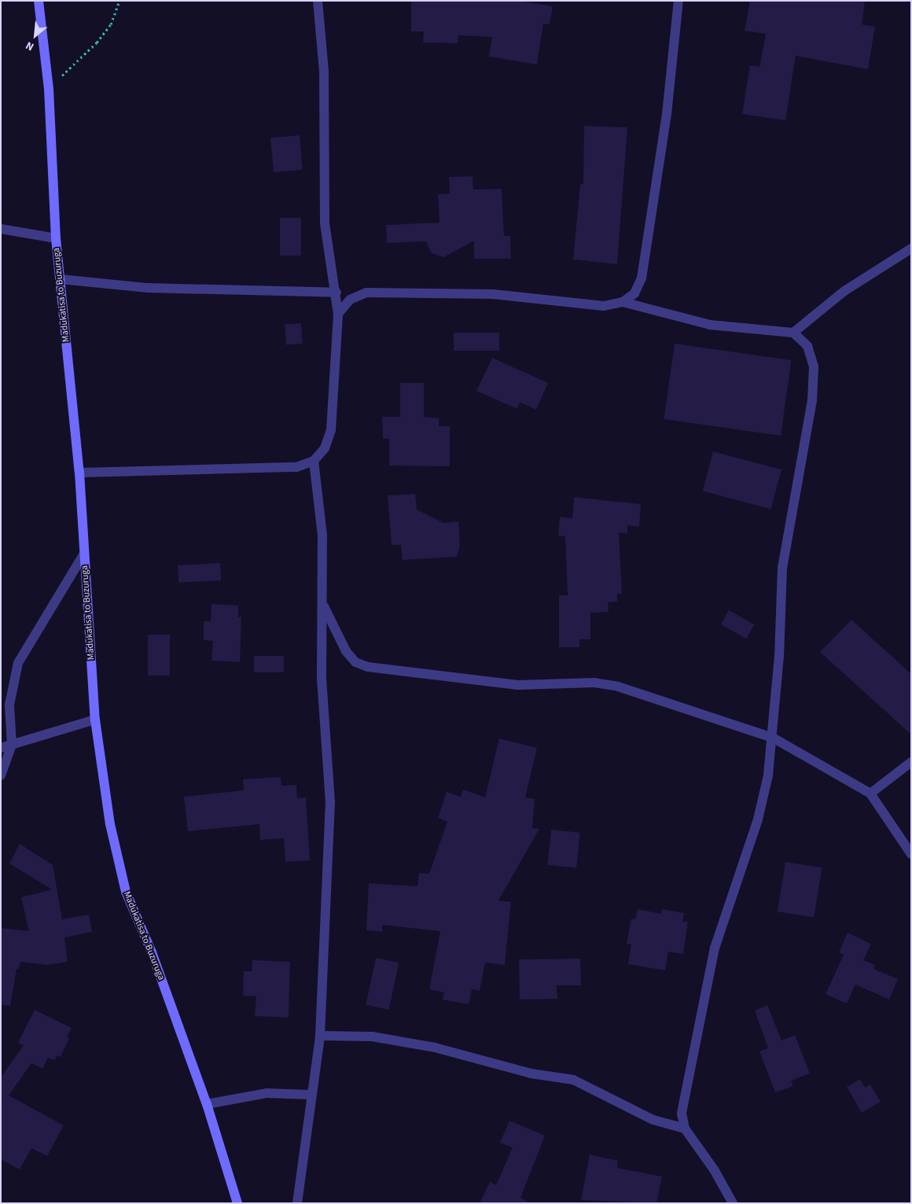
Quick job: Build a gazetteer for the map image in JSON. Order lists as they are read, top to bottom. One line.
{"streets":{"main road":["Madukatisa to Buzuruga"]},"north":"bottom left"}
